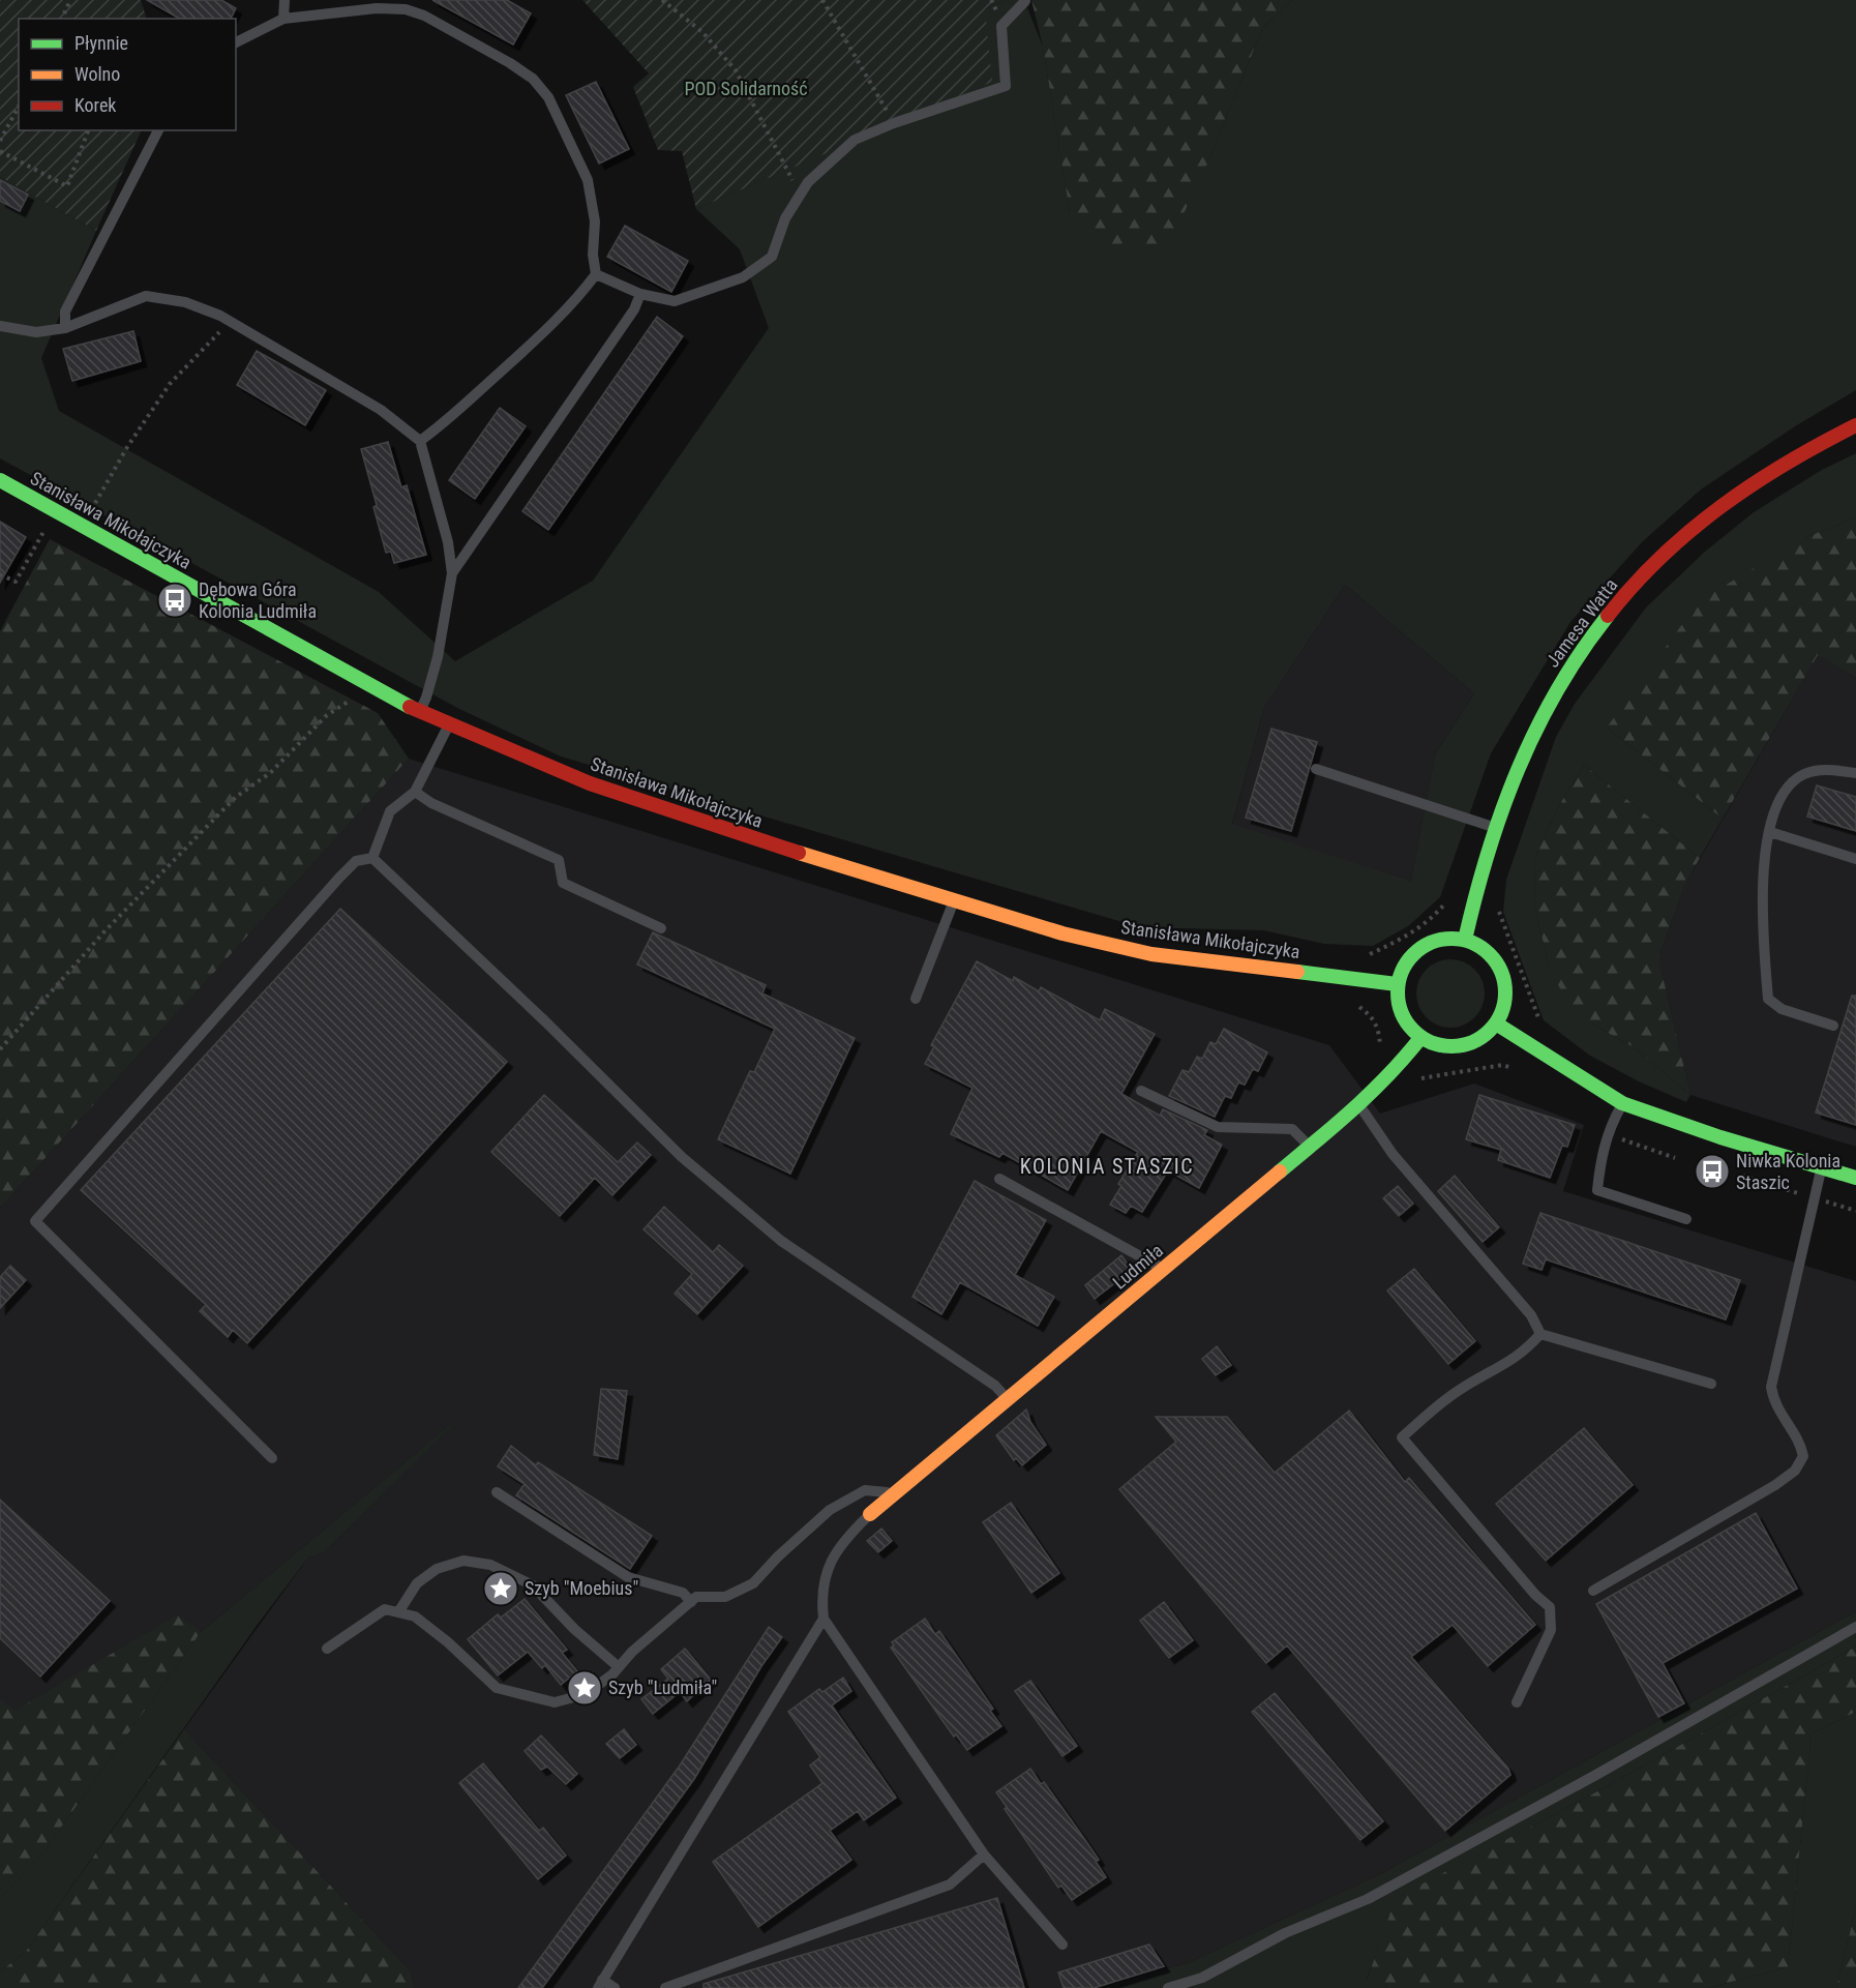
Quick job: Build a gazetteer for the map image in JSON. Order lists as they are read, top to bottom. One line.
{"streets":{"street":["Stanisława Mikołajczyka","Jamesa Watta","Ludmiła"]},"crossings":[["Stanisława Mikołajczyka","Jamesa Watta"],["Stanisława Mikołajczyka","Ludmiła"],["Jamesa Watta","Ludmiła"]],"districts":["KOLONIA STASZIC"],"parks":["POD Solidarność"],"places":{"bus stop":["Dębowa Góra Kolonia Ludmiła","Niwka Kolonia Staszic"],"place":["Szyb \"Moebius\"","Szyb \"Ludmiła\""]},"legend":["Płynnie","Wolno","Korek"]}
